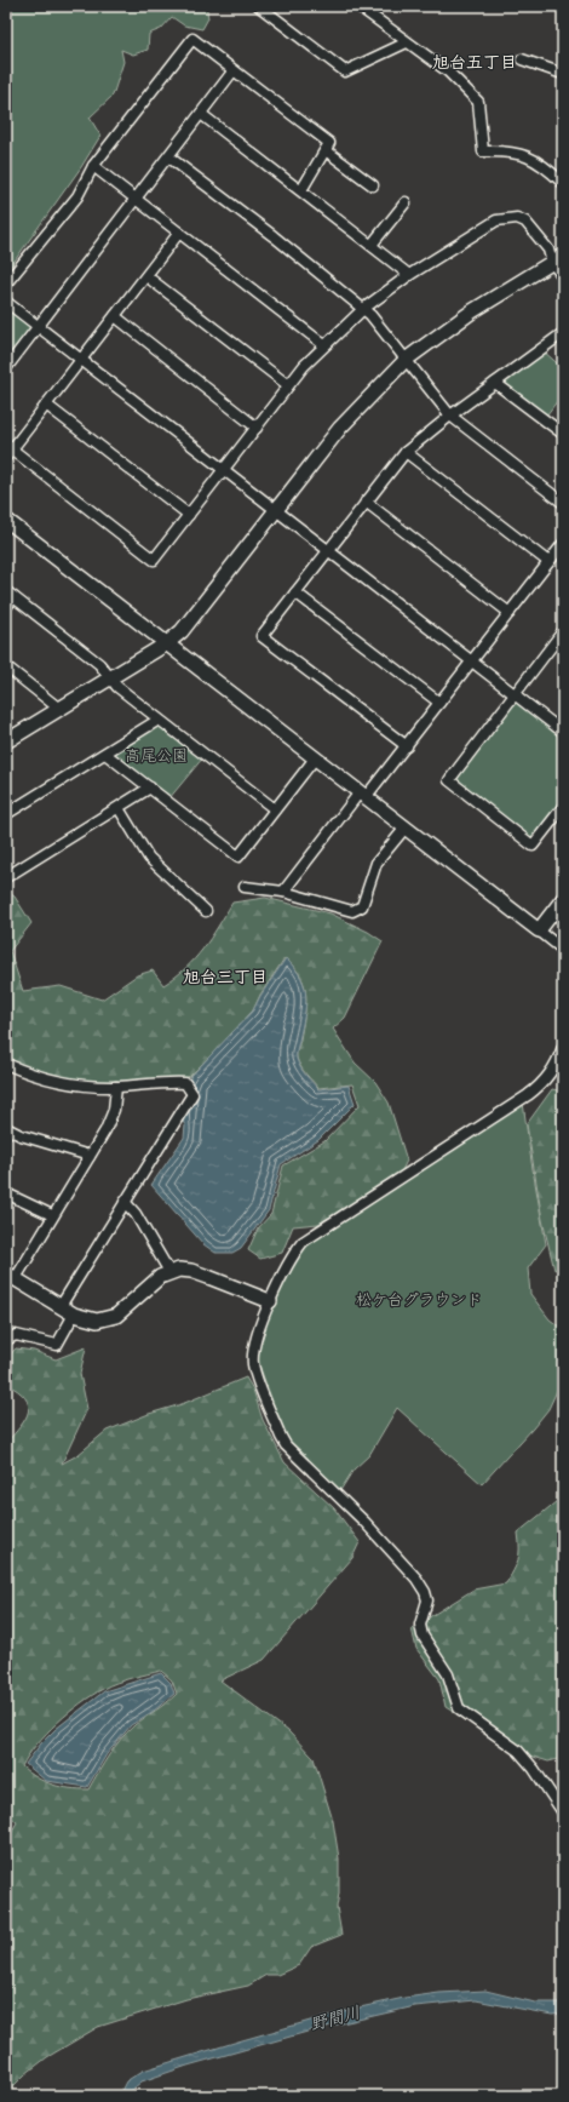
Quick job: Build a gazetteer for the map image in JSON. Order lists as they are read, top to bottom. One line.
{"districts":["旭台五丁目","旭台三丁目"],"water":["野間川"],"parks":["高尾公園","松ケ台グラウンド"]}
